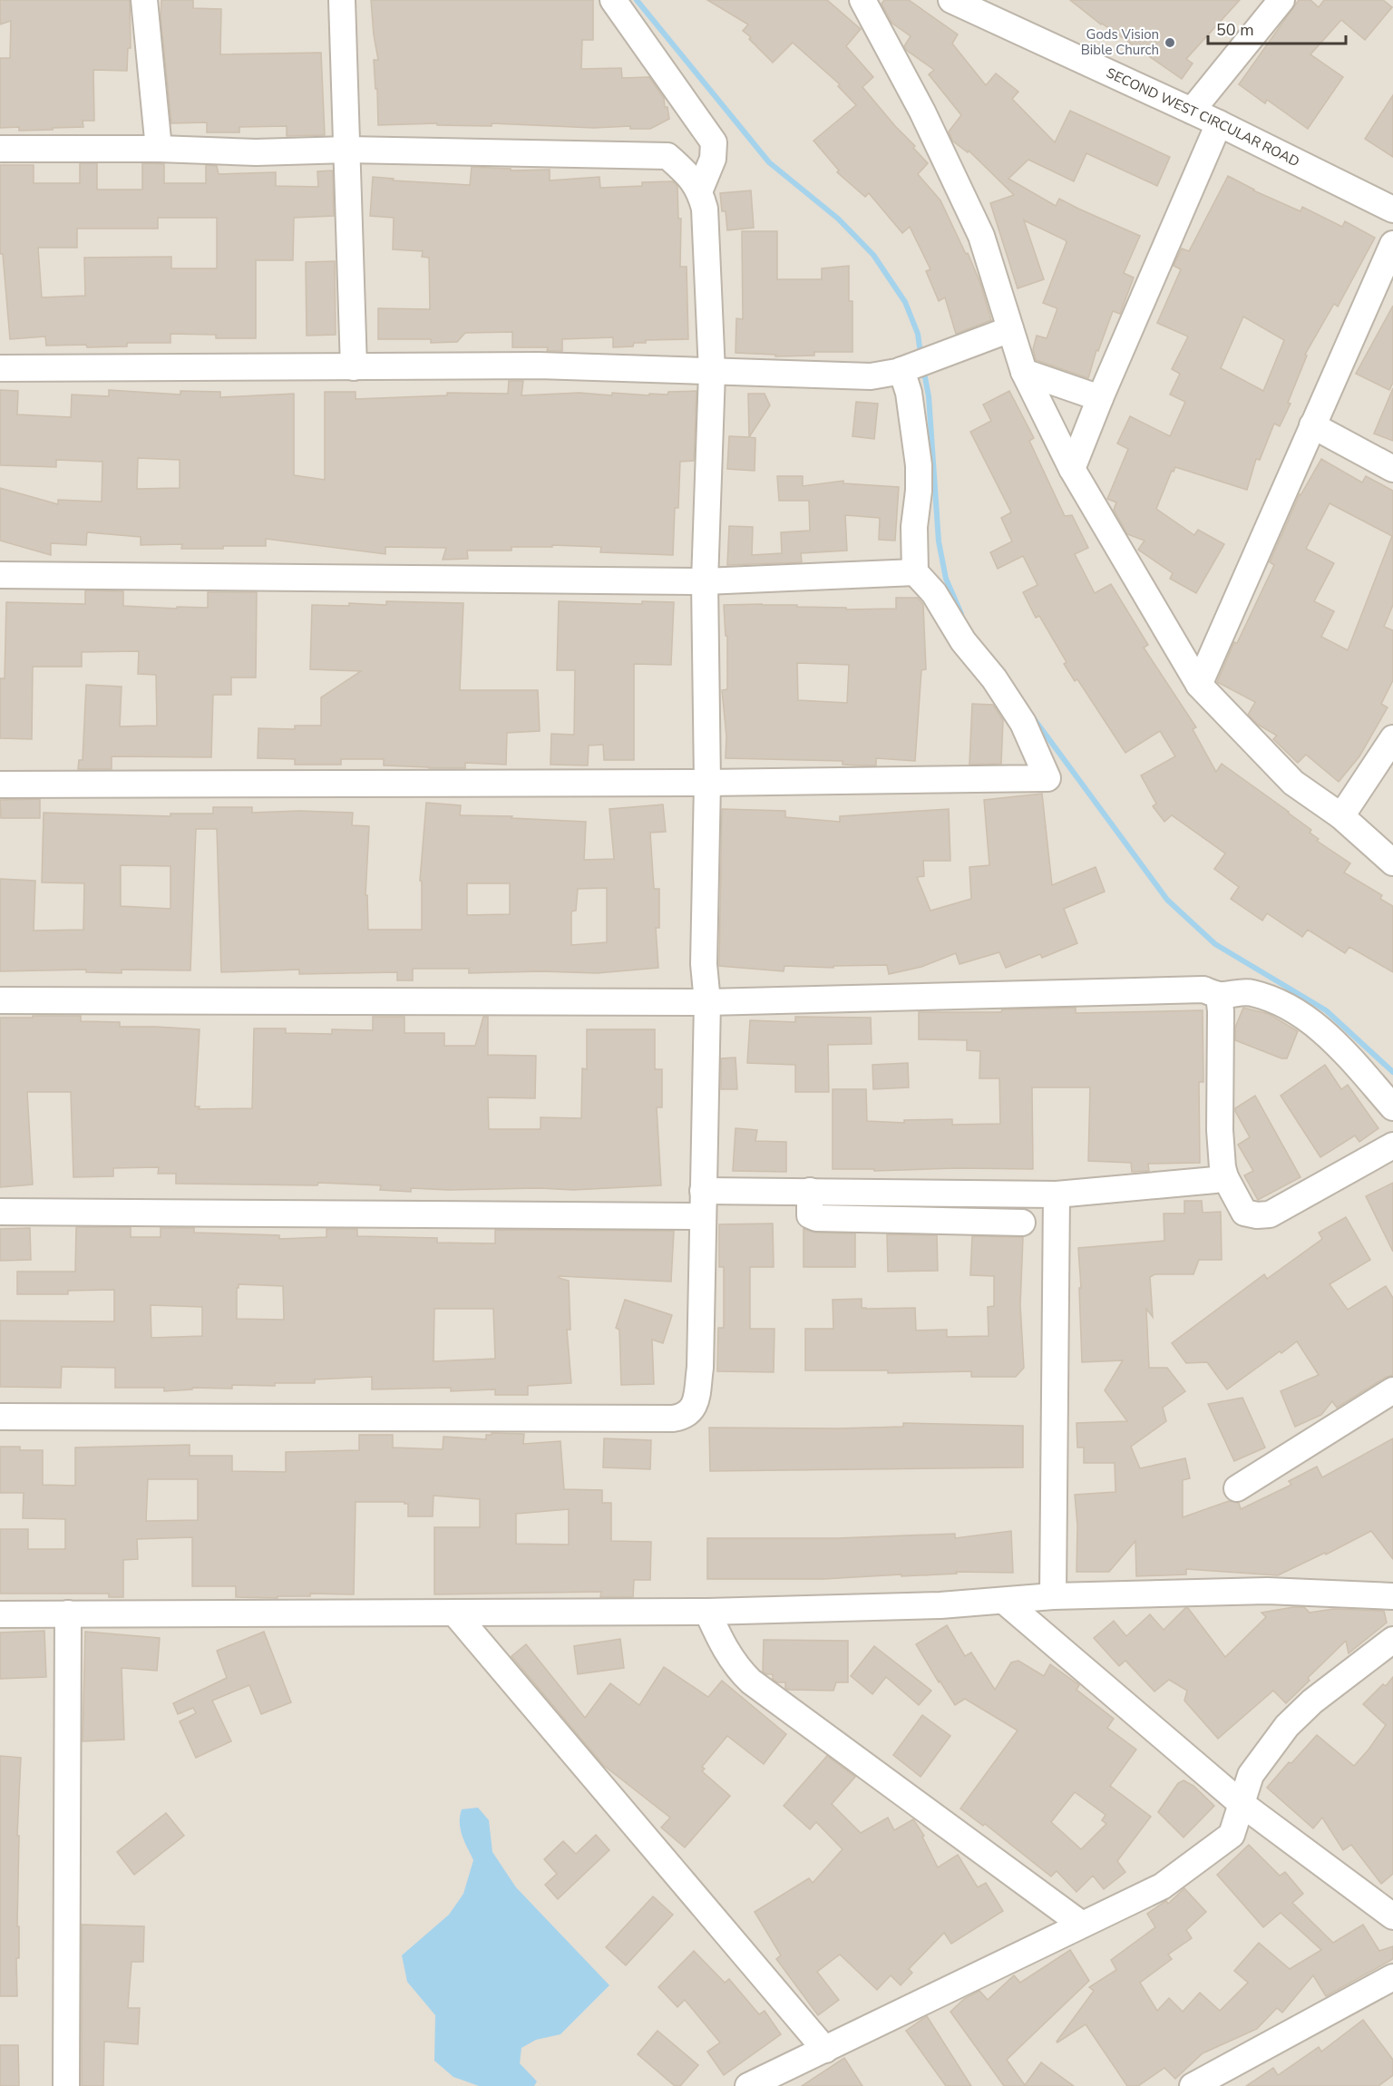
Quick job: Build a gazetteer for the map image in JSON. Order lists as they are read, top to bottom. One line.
{"streets":{"street":["SECOND WEST CIRCULAR ROAD"]},"places":["Gods Vision Bible Church"],"scale_bar":"50 m"}
